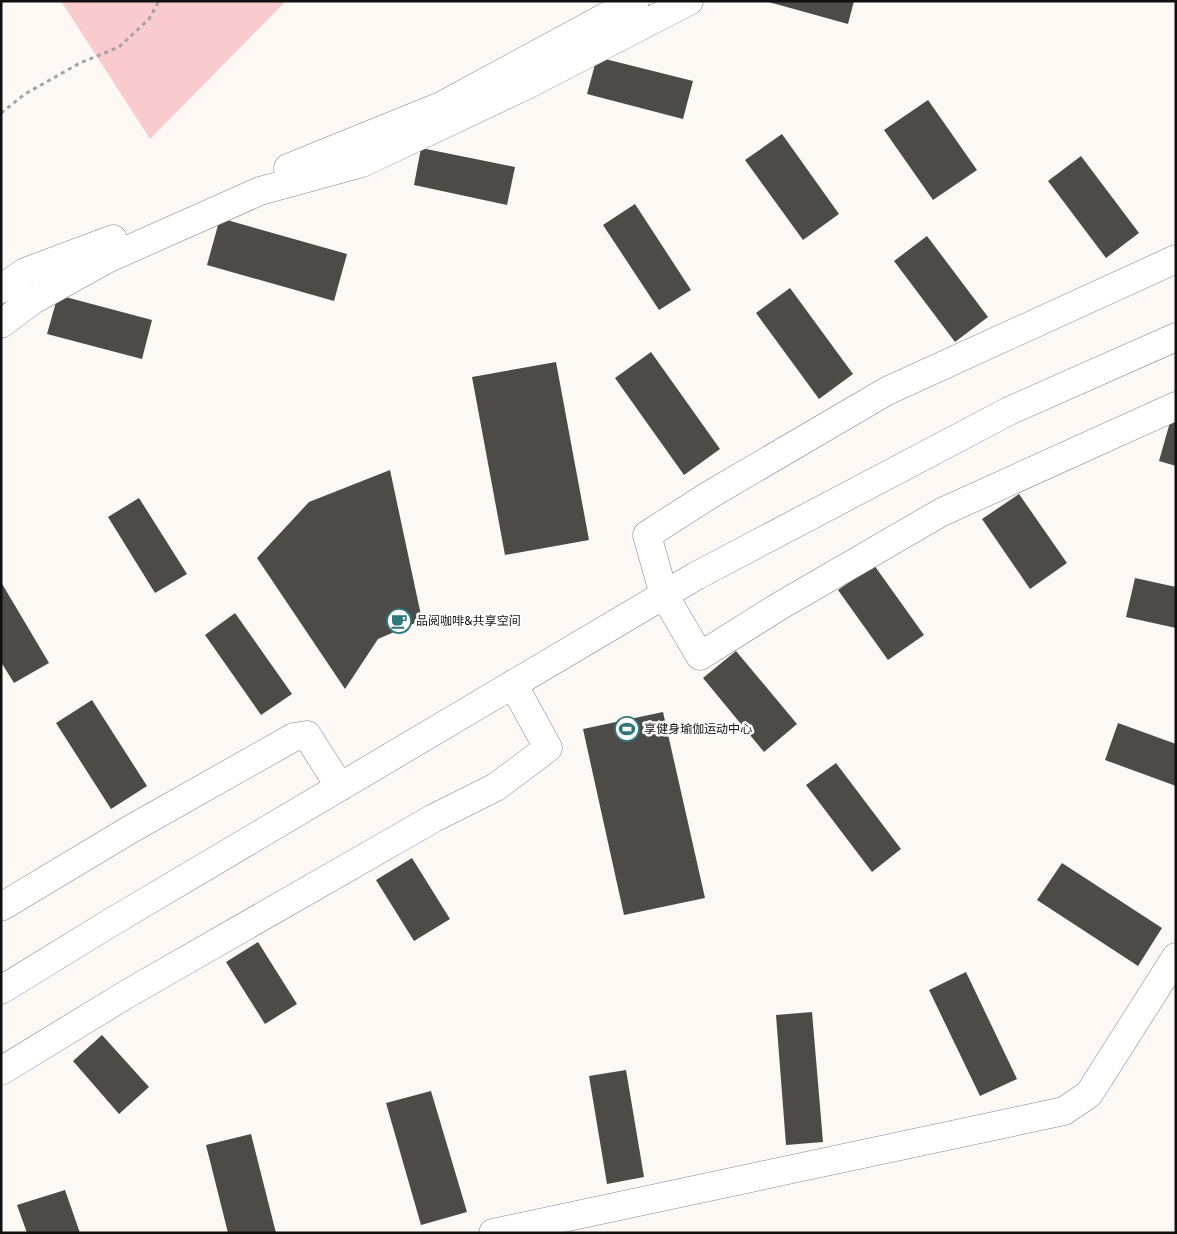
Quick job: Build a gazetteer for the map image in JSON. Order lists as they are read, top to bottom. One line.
{"places":{"cafe":["品阅咖啡&共享空间"],"sports":["享健身瑜伽运动中心"]}}
